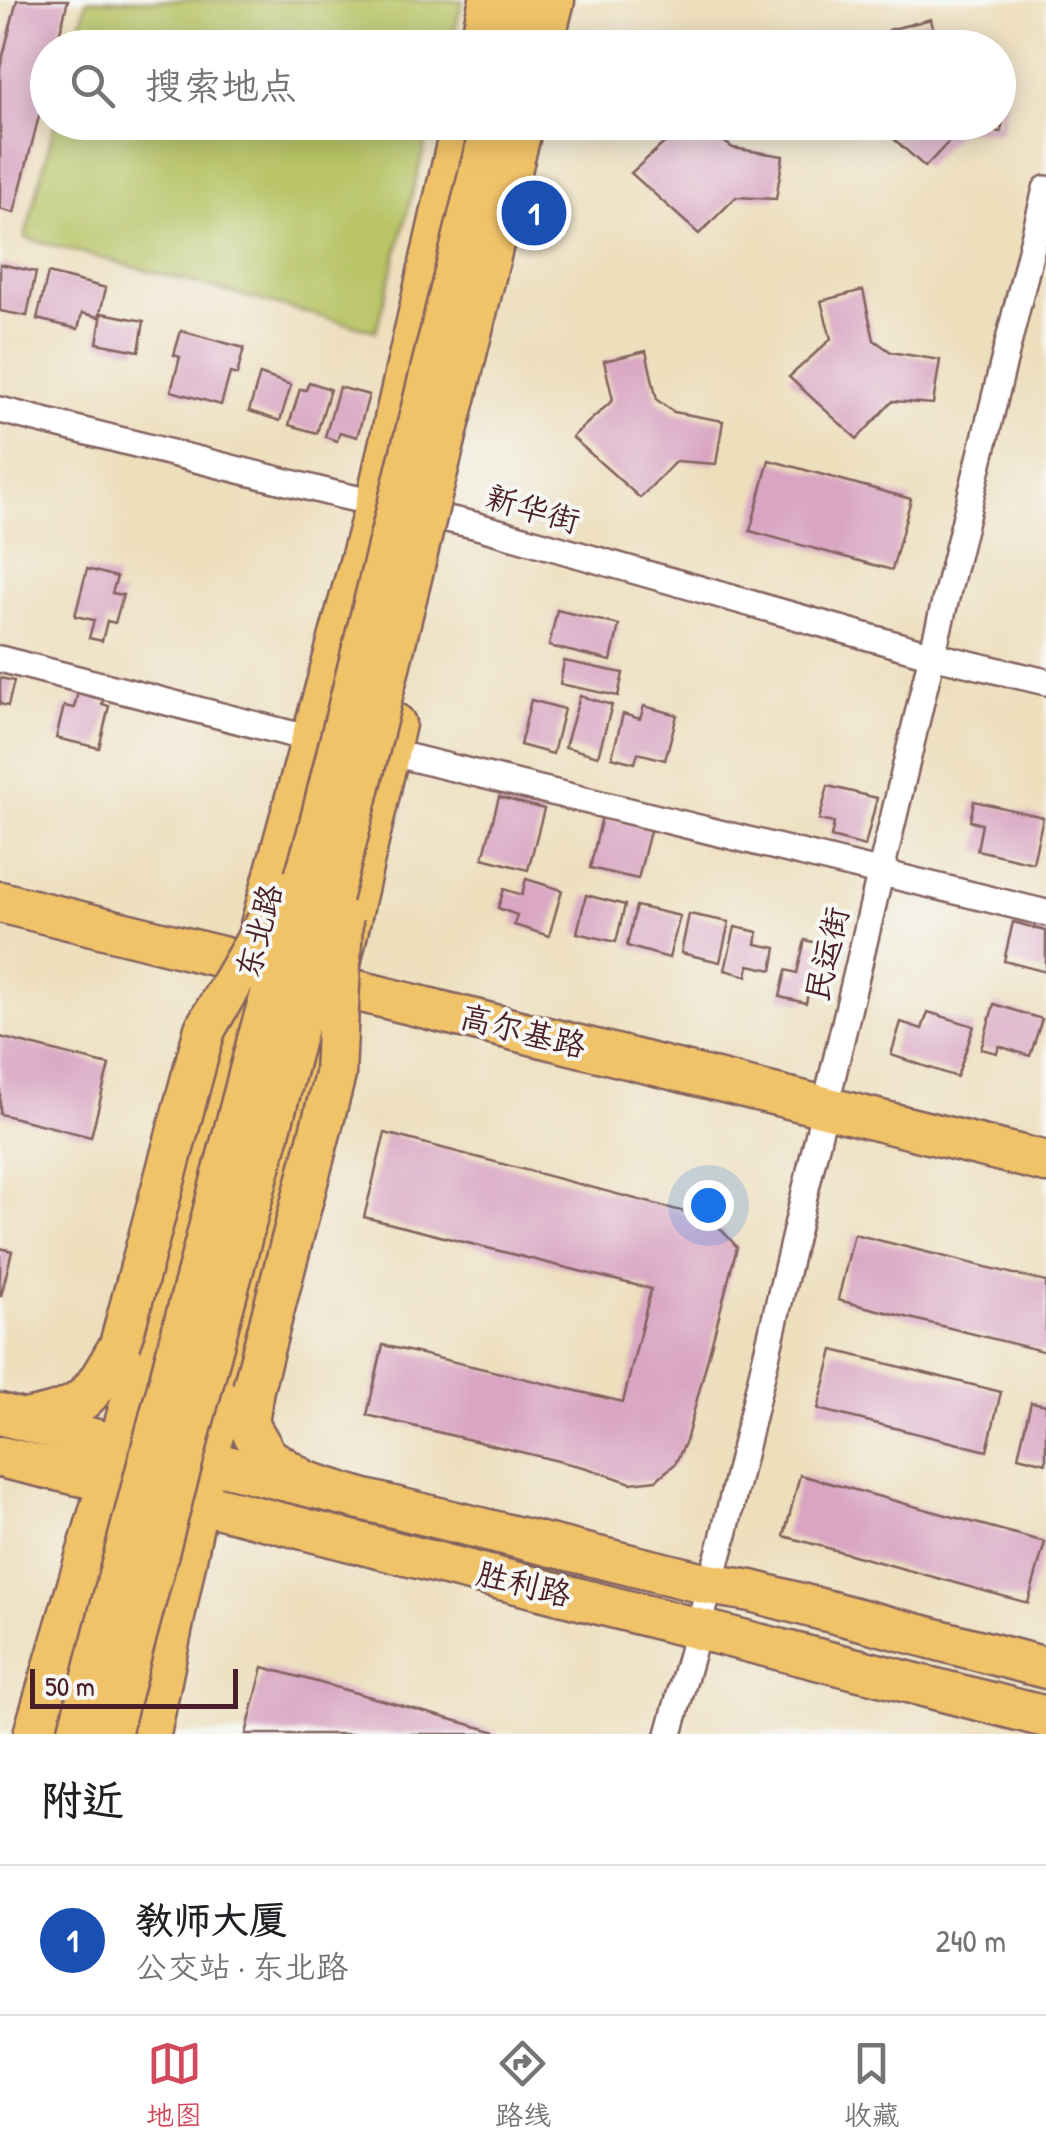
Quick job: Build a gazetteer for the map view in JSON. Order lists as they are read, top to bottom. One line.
{"streets":{"main road":["东北路","高尔基路","胜利路"],"street":["新华街","民运街"]},"crossings":[["新华街","东北路"],["新华街","民运街"],["东北路","高尔基路"],["东北路","胜利路"],["民运街","高尔基路"],["民运街","胜利路"]],"scale_bar":"50 m","page":{"search":"搜索地点","pins":"1","scale":"50 m","heading":"附近","list":[{"mark":"1","name":"教师大厦","note":"公交站 · 东北路","value":"240 m"}],"nav":["地图","路线","收藏"]}}
